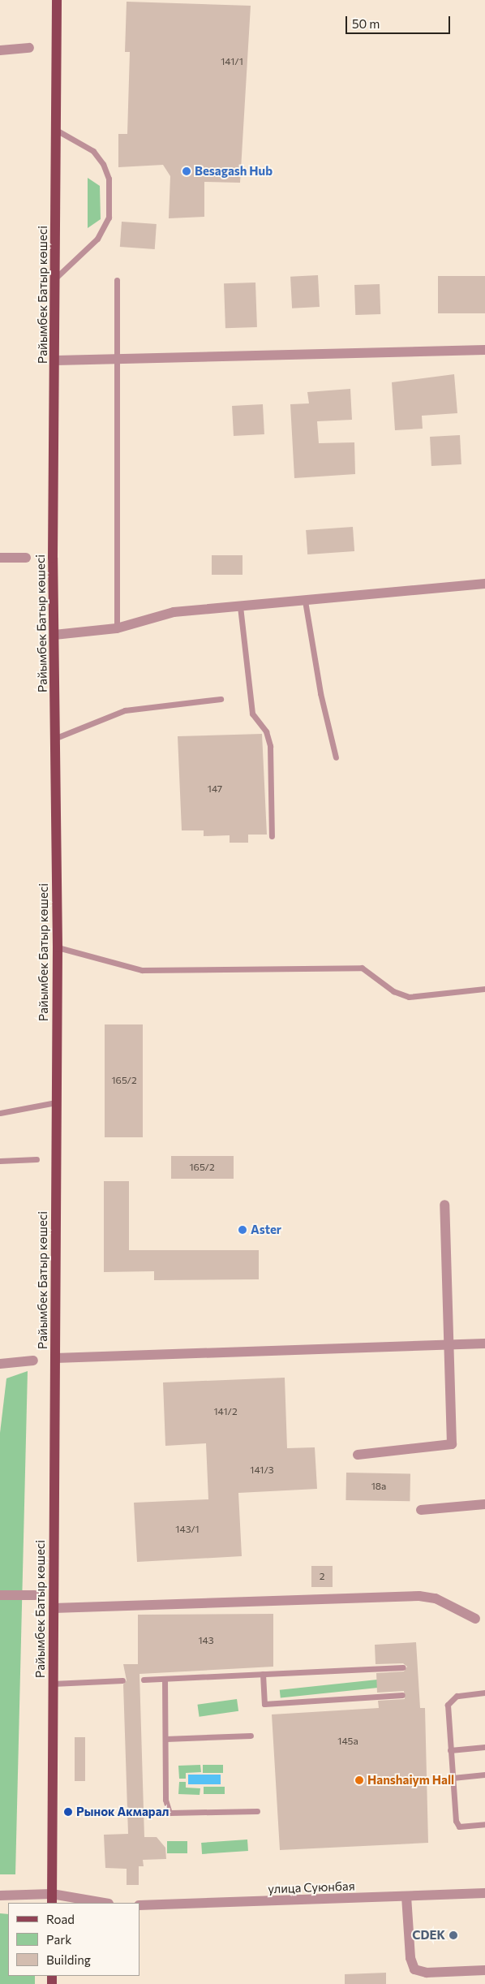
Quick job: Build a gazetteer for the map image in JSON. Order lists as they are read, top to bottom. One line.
{"streets":{"main road":["Райымбек Батыр көшесі"],"street":["улица Суюнбая"]},"places":["Besagash Hub","Aster","Hanshaiym Hall","Рынок Акмарал","CDEK"],"house_numbers":["141/1","147","165/2","165/2","141/2","141/3","18а","143/1","2","143","145а"],"legend":["Road","Park","Building"],"scale_bar":"50 m"}
